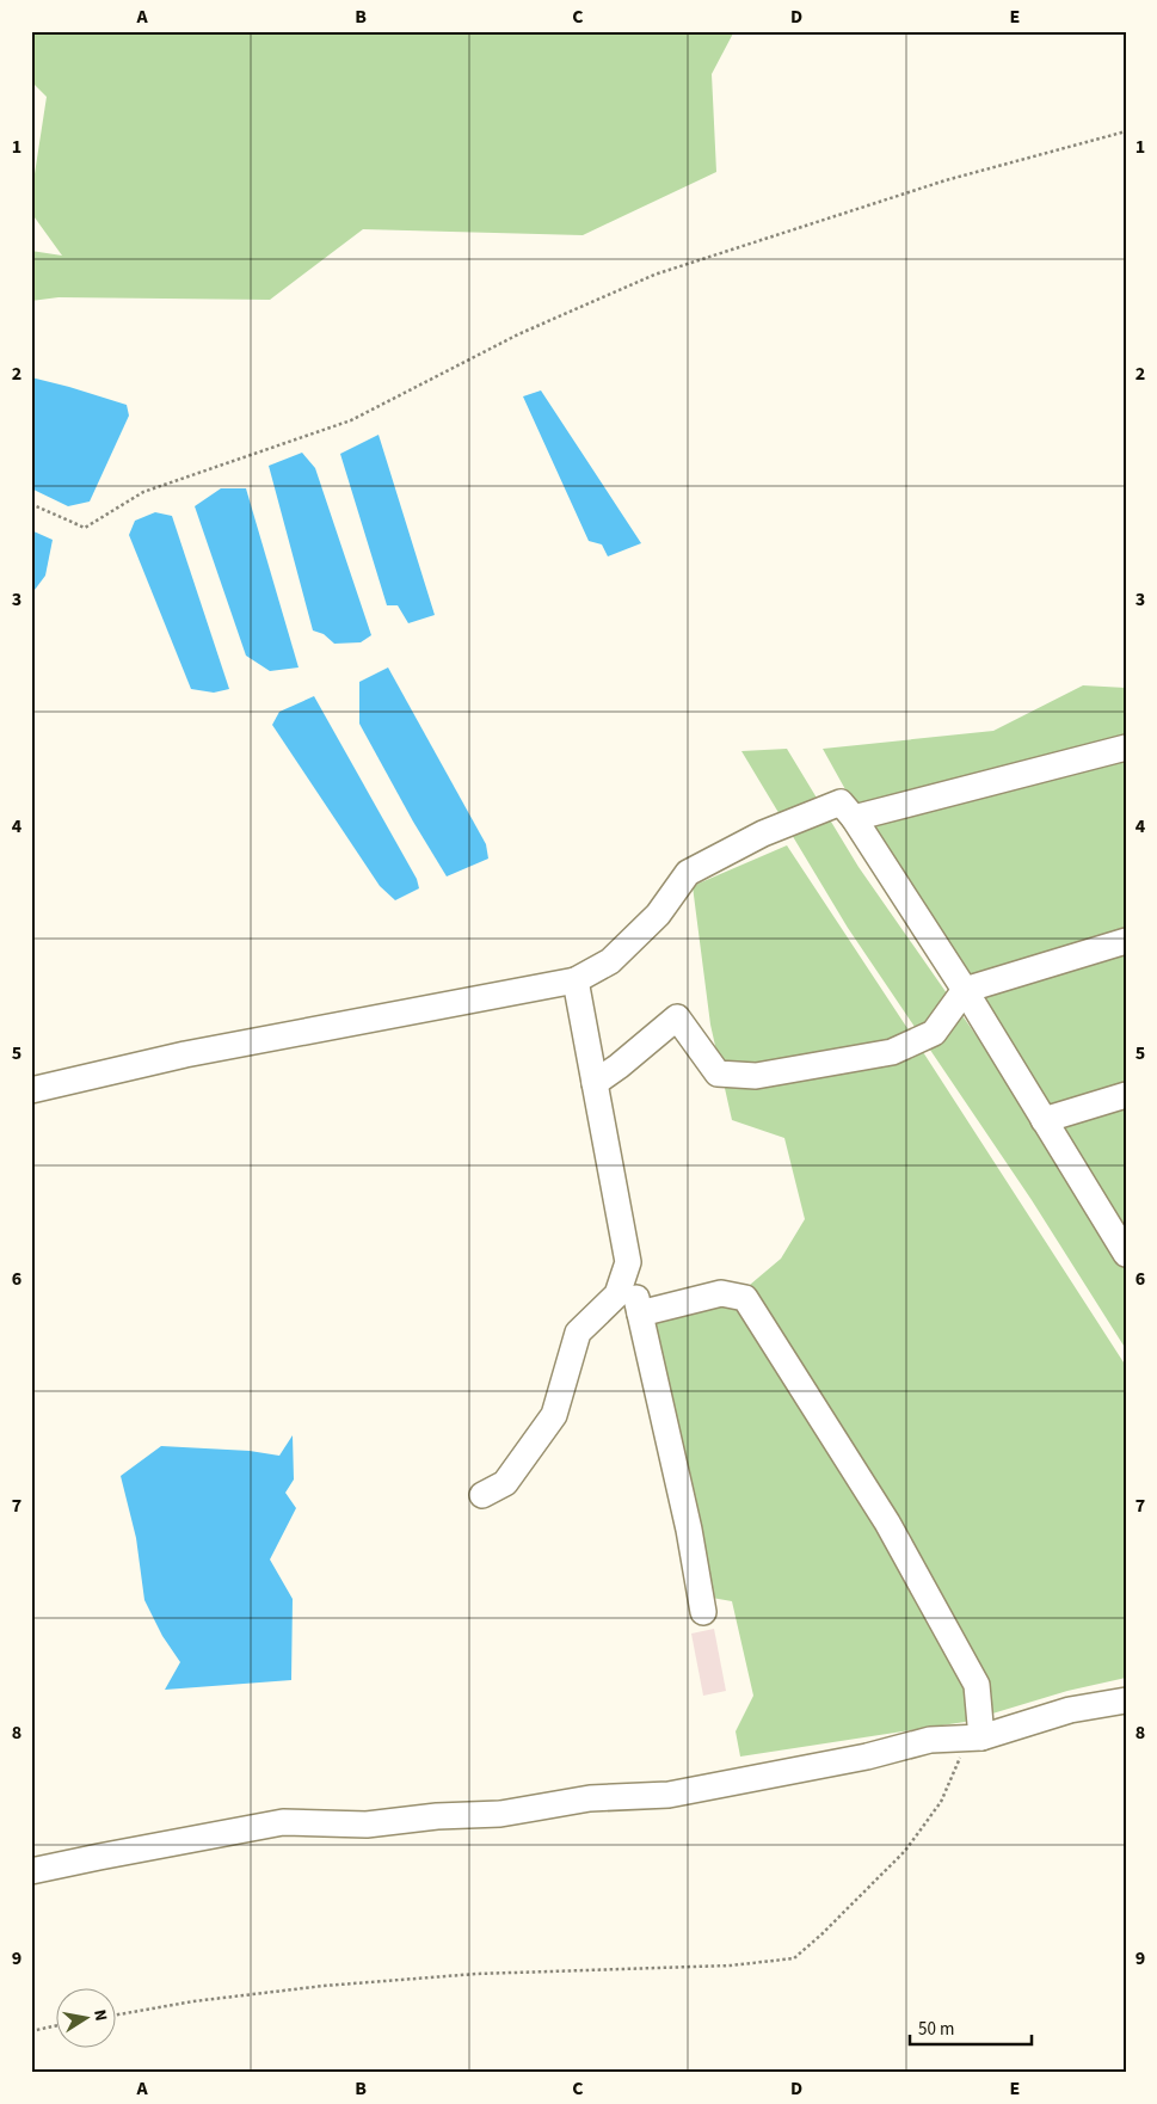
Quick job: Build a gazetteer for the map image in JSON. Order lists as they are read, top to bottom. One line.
{"scale_bar":"50 m","north":"right","grid":{"columns":["A","B","C","D","E"],"rows":["1","2","3","4","5","6","7","8","9"]}}
